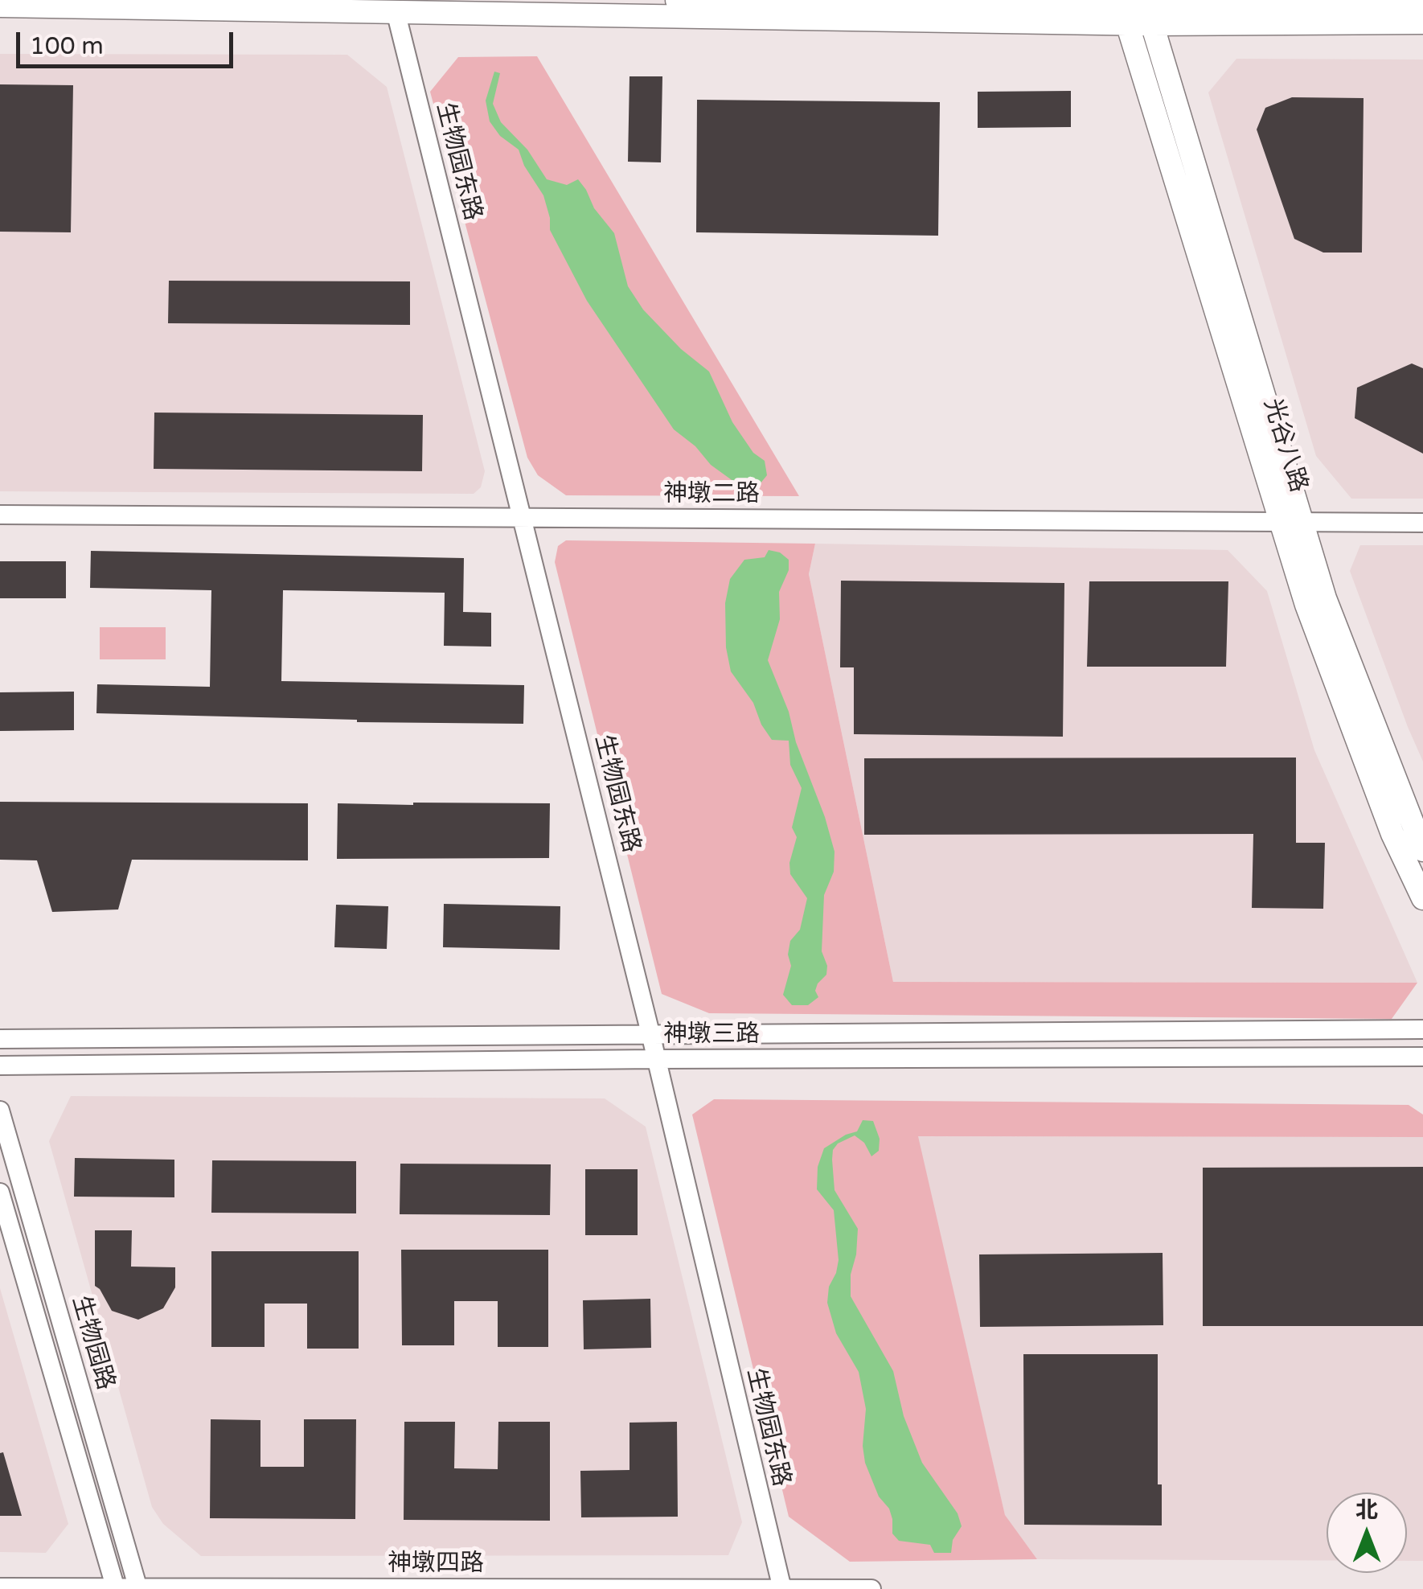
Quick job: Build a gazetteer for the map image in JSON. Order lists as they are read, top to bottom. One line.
{"streets":{"main road":["光谷八路"],"street":["生物园东路","神墩二路","神墩三路","生物园路","神墩四路"]},"crossings":[["生物园东路","神墩二路"],["生物园东路","神墩三路"],["生物园东路","神墩四路"],["光谷八路","神墩二路"],["生物园路","神墩四路"]],"scale_bar":"100 m","north":"top"}
